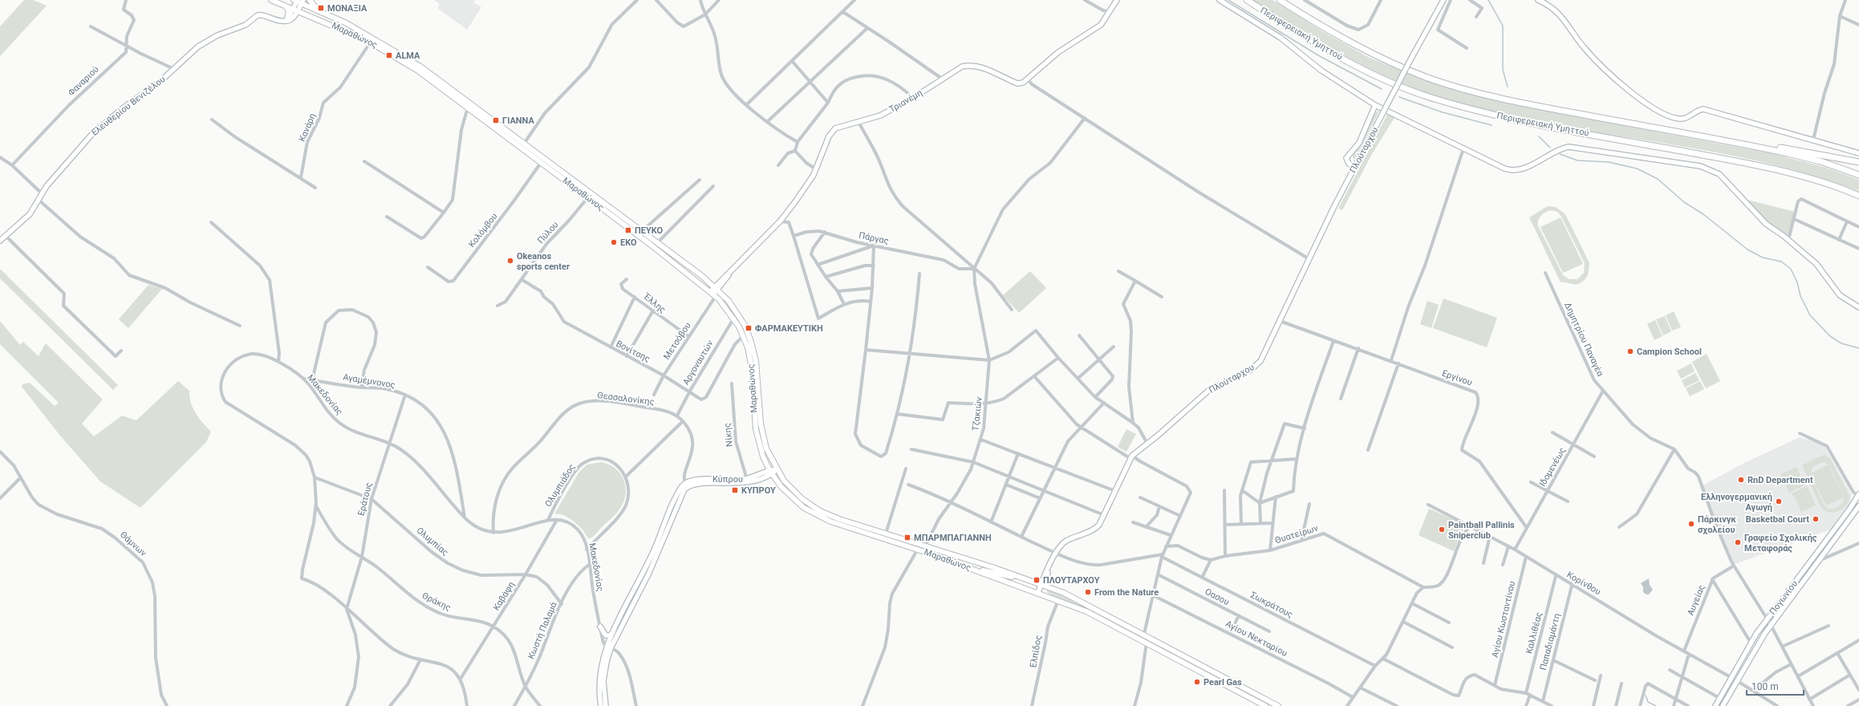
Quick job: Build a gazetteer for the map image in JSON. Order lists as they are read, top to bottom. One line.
{"streets":{"highway":["Περιφερειακή Υμηττού"],"main road":["Μαραθώνος"],"street":["Φαναριού","Τριανέμη","Ελευθερίου Βενιζέλου","Κανάρη","Πλούταρχου","Κολόμβου","Πύλου","Πάργας","Έλλης","Δημητρίου Παναγέα","Μετσόβου","Βονίτσης","Αργοναυτών","Εργίνου","Αγαμέμνονος","Μακεδονίας","Θεσσαλονίκης","Τζακιών","Νίκης","Ιδομενέως","Κύπρου","Ολυμπιάδος","Εράτους","Θυατείρων","Ολυμπίας","Θάμνων","Κορίνθου","Καβάφη","Οασου","Πογωνίου","Αυγείας","Θράκης","Σωκράτους","Αγίου Κωσταντίνου","Κωστή Παλαμά","Καλλιθέας","Αγίου Νεκταρίου","Παπαδιαμάντη","Ελπίδος"]},"crossings":[["Μαραθώνος","Τριανέμη"],["Μαραθώνος","Κανάρη"],["Μαραθώνος","Πλούταρχου"],["Μαραθώνος","Κολόμβου"],["Μαραθώνος","Πύλου"],["Μαραθώνος","Μετσόβου"],["Μαραθώνος","Βονίτσης"],["Μαραθώνος","Αργοναυτών"],["Μαραθώνος","Τζακιών"],["Μαραθώνος","Κύπρου"],["Μαραθώνος","Ελπίδος"],["Τριανέμη","Μετσόβου"],["Πλούταρχου","Εργίνου"],["Πύλου","Βονίτσης"],["Πάργας","Τζακιών"],["Έλλης","Μετσόβου"],["Δημητρίου Παναγέα","Ιδομενέως"],["Δημητρίου Παναγέα","Πογωνίου"],["Δημητρίου Παναγέα","Αυγείας"],["Μετσόβου","Βονίτσης"],["Βονίτσης","Αργοναυτών"],["Αργοναυτών","Θεσσαλονίκης"],["Εργίνου","Ιδομενέως"],["Αγαμέμνονος","Μακεδονίας"],["Αγαμέμνονος","Εράτους"],["Μακεδονίας","Θεσσαλονίκης"],["Μακεδονίας","Ολυμπιάδος"],["Μακεδονίας","Εράτους"],["Μακεδονίας","Ολυμπίας"],["Μακεδονίας","Καβάφη"],["Μακεδονίας","Θράκης"],["Μακεδονίας","Κωστή Παλαμά"],["Θεσσαλονίκης","Κύπρου"],["Νίκης","Κύπρου"],["Ιδομενέως","Κορίνθου"],["Εράτους","Ολυμπίας"],["Εράτους","Θράκης"],["Ολυμπίας","Καβάφη"],["Ολυμπίας","Κωστή Παλαμά"],["Κορίνθου","Πογωνίου"],["Κορίνθου","Αυγείας"],["Κορίνθου","Αγίου Κωσταντίνου"],["Κορίνθου","Καλλιθέας"],["Κορίνθου","Παπαδιαμάντη"],["Καβάφη","Θράκης"],["Θράκης","Κωστή Παλαμά"]],"places":{"transit":["ΜΟΝΑΞΙΑ","ALMA","ΓΙΑΝΝΑ","ΠΕΥΚΟ","ΦΑΡΜΑΚΕΥΤΙΚΗ","ΚΥΠΡΟΥ","ΜΠΑΡΜΠΑΓΙΑΝΝΗ","ΠΛΟΥΤΑΡΧΟΥ"],"other":["EKO","Okeanos sports center","Campion School","RnD Department","Ελληνογερμανική Αγωγή","Basketbal Court","Πάρκινγκ σχολείου","Paintball Pallinis Sniperclub","Γραφείο Σχολικής Μεταφοράς","From the Nature","Pearl Gas"]},"scale_bar":"100 m"}
